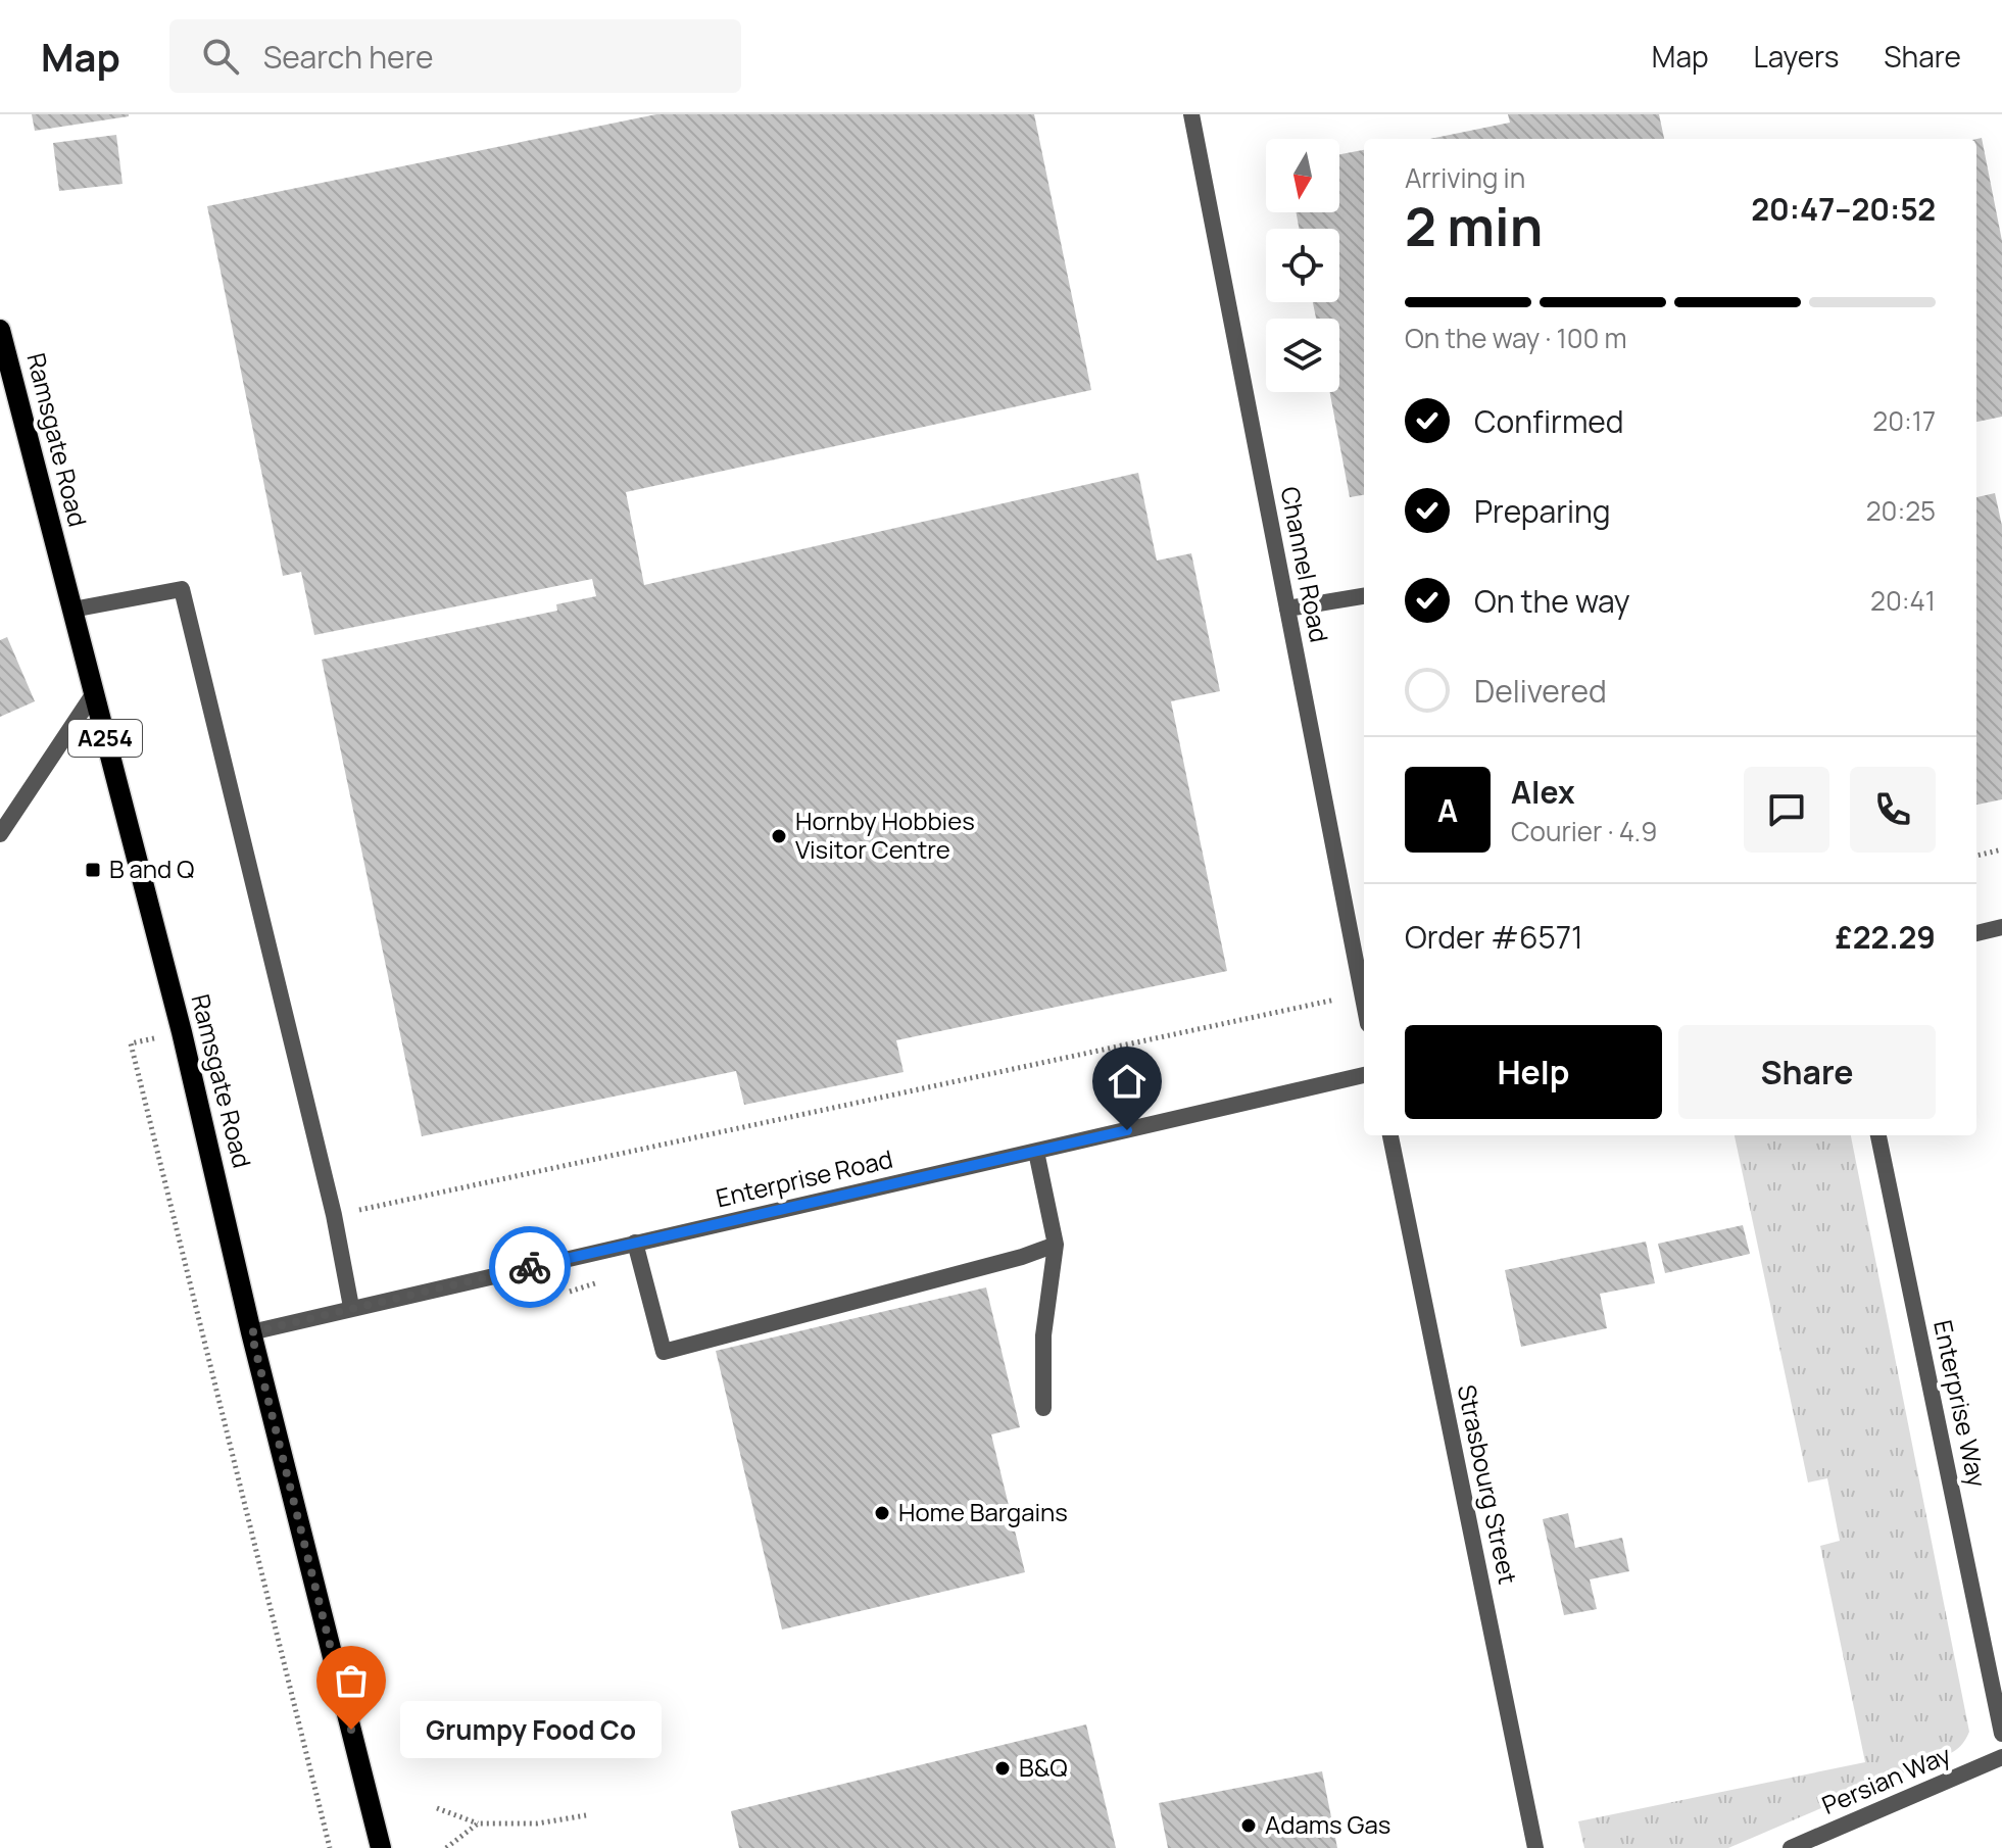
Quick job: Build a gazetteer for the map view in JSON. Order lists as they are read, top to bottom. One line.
{"streets":{"main road":["Ramsgate Road","A254"],"street":["Channel Road","Enterprise Road","Enterprise Way","Strasbourg Street","Persian Way"]},"crossings":[["Ramsgate Road","Enterprise Road"]],"places":{"other":["Hornby Hobbies Visitor Centre","Home Bargains","Grumpy Food Co","B&Q","Adams Gas"],"transit":["B and Q"]},"north":"bottom","page":{"header":"Map","search":"Search here","nav":["Map","Layers","Share"],"heading":["2 min","Arriving in","20:47–20:52"],"panel":["Alex","Courier · 4.9","Order #6571","£22.29"],"bar":"On the way · 100 m","list":[["Confirmed","20:17"],["Preparing","20:25"],["On the way","20:41"],"Delivered"],"round":"A","buttons":["Help","Share"],"bubble":"Grumpy Food Co"}}
